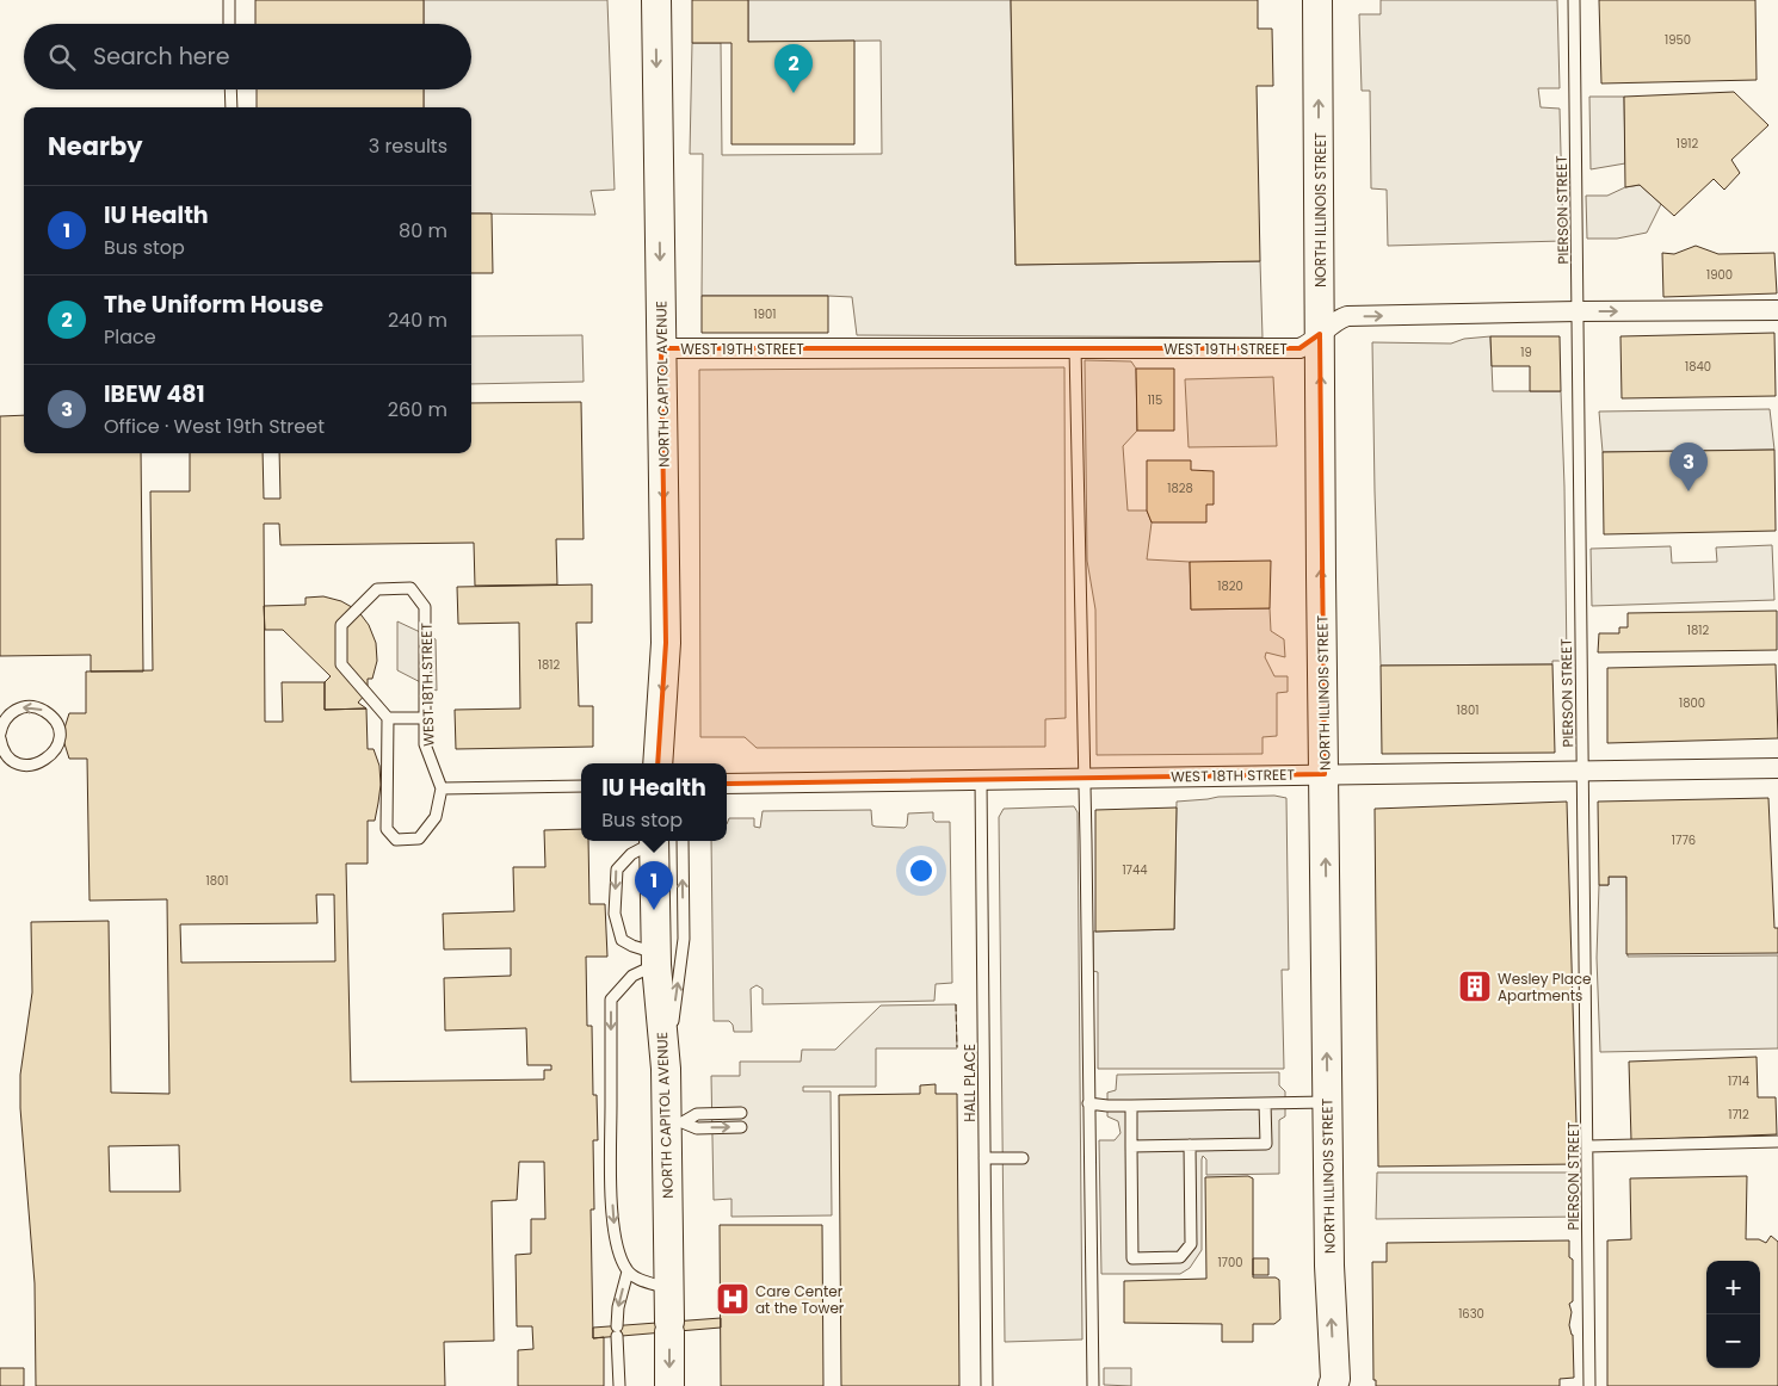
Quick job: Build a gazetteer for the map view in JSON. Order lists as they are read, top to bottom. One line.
{"streets":{"main road":["NORTH ILLINOIS STREET","NORTH CAPITOL AVENUE"],"street":["WEST 19TH STREET","WEST 18TH STREET"],"lane":["PIERSON STREET","HALL PLACE"]},"crossings":[["NORTH ILLINOIS STREET","WEST 19TH STREET"],["NORTH ILLINOIS STREET","WEST 18TH STREET"],["PIERSON STREET","WEST 19TH STREET"],["PIERSON STREET","WEST 18TH STREET"],["WEST 19TH STREET","NORTH CAPITOL AVENUE"],["WEST 18TH STREET","HALL PLACE"]],"one_way":["NORTH ILLINOIS STREET","WEST 19TH STREET","NORTH CAPITOL AVENUE"],"places":{"building":["Wesley Place Apartments"],"hospital":["Care Center at the Tower"]},"house_numbers":["1950","1912","1900","1901","19","1840","115","1828","1820","1812","1812","1800","1801","1776","1744","1801","1714","1712","1700","1630"],"page":{"search":"Search here","pins":["2","3","1"],"heading":["Nearby","3 results"],"list":[{"mark":"1","name":"IU Health","note":"Bus stop","value":"80 m"},{"mark":"2","name":"The Uniform House","note":"Place","value":"240 m"},{"mark":"3","name":"IBEW 481","note":"Office · West 19th Street","value":"260 m"}],"popup":["IU Health","Bus stop"],"map_buttons":["+","−"]}}
